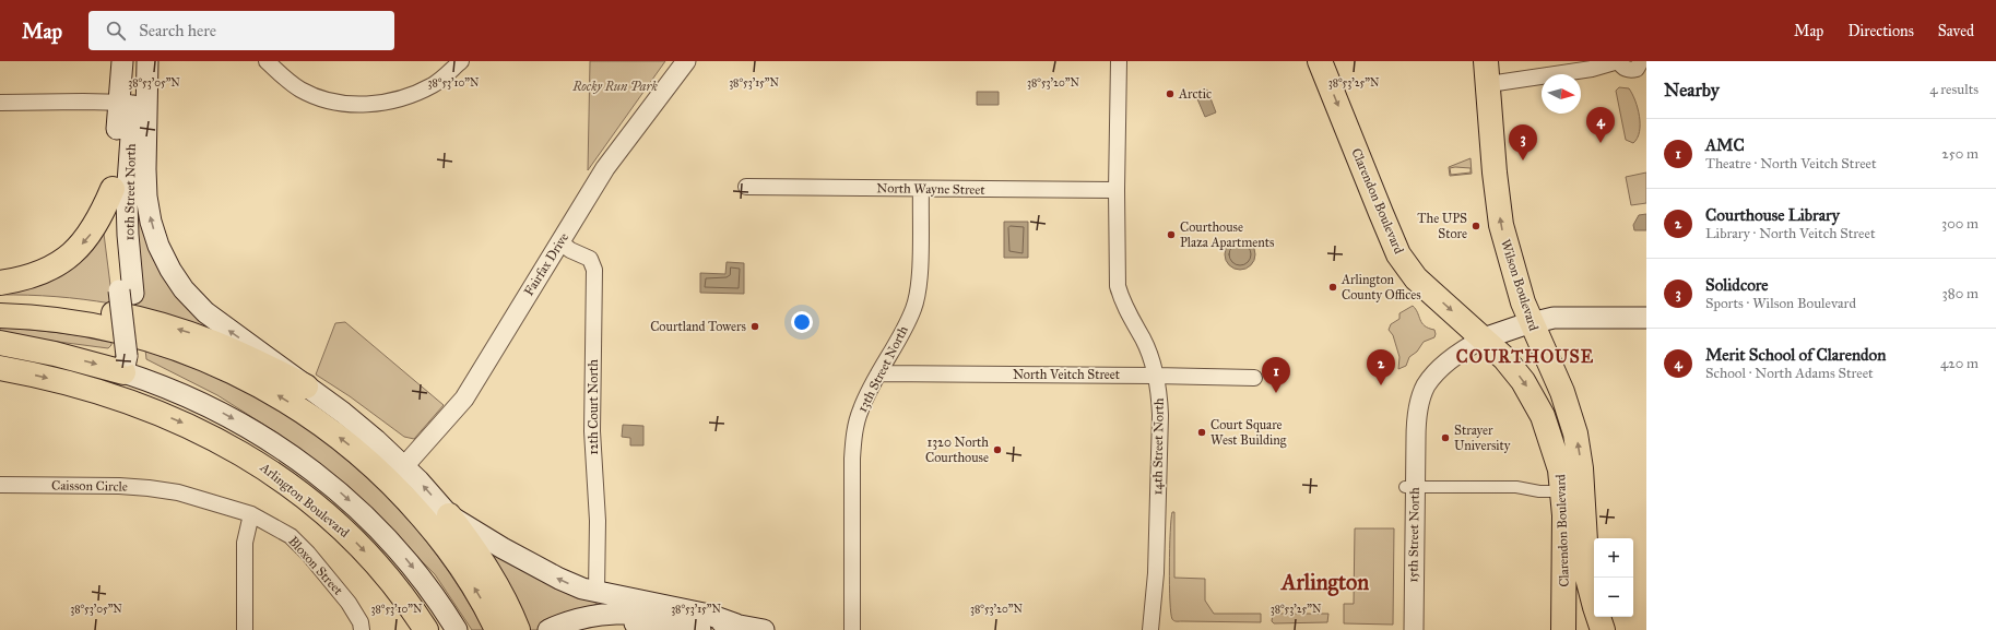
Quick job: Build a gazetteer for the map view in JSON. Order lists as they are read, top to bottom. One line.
{"streets":{"main road":["10th Street North","Clarendon Boulevard","Wilson Boulevard","Arlington Boulevard"],"street":["North Wayne Street","Fairfax Drive","13th Street North","North Veitch Street","12th Court North","14th Street North","Caisson Circle","15th Street North","Bloxon Street"]},"crossings":[["North Wayne Street","13th Street North"],["North Wayne Street","14th Street North"],["Clarendon Boulevard","Wilson Boulevard"],["Clarendon Boulevard","15th Street North"],["Fairfax Drive","12th Court North"],["13th Street North","North Veitch Street"],["North Veitch Street","14th Street North"],["Caisson Circle","Bloxon Street"]],"one_way":["Clarendon Boulevard","Wilson Boulevard"],"districts":["COURTHOUSE","Arlington"],"parks":["Rocky Run Park"],"places":["Arctic","The UPS Store","Courthouse Plaza Apartments","Arlington County Offices","Courtland Towers","Court Square West Building","Strayer University","1320 North Courthouse"],"north":"right","page":{"header":"Map","search":"Search here","nav":["Map","Directions","Saved"],"heading":["Nearby","4 results"],"pins":["4","3","2","1"],"list":[{"mark":"1","name":"AMC","note":"Theatre · North Veitch Street","value":"250 m"},{"mark":"2","name":"Courthouse Library","note":"Library · North Veitch Street","value":"300 m"},{"mark":"3","name":"Solidcore","note":"Sports · Wilson Boulevard","value":"380 m"},{"mark":"4","name":"Merit School of Clarendon","note":"School · North Adams Street","value":"420 m"}],"map_buttons":["+","−"]},"coordinates":["38°53'05\"N","38°53'10\"N","38°53'15\"N","38°53'20\"N","38°53'25\"N"]}
